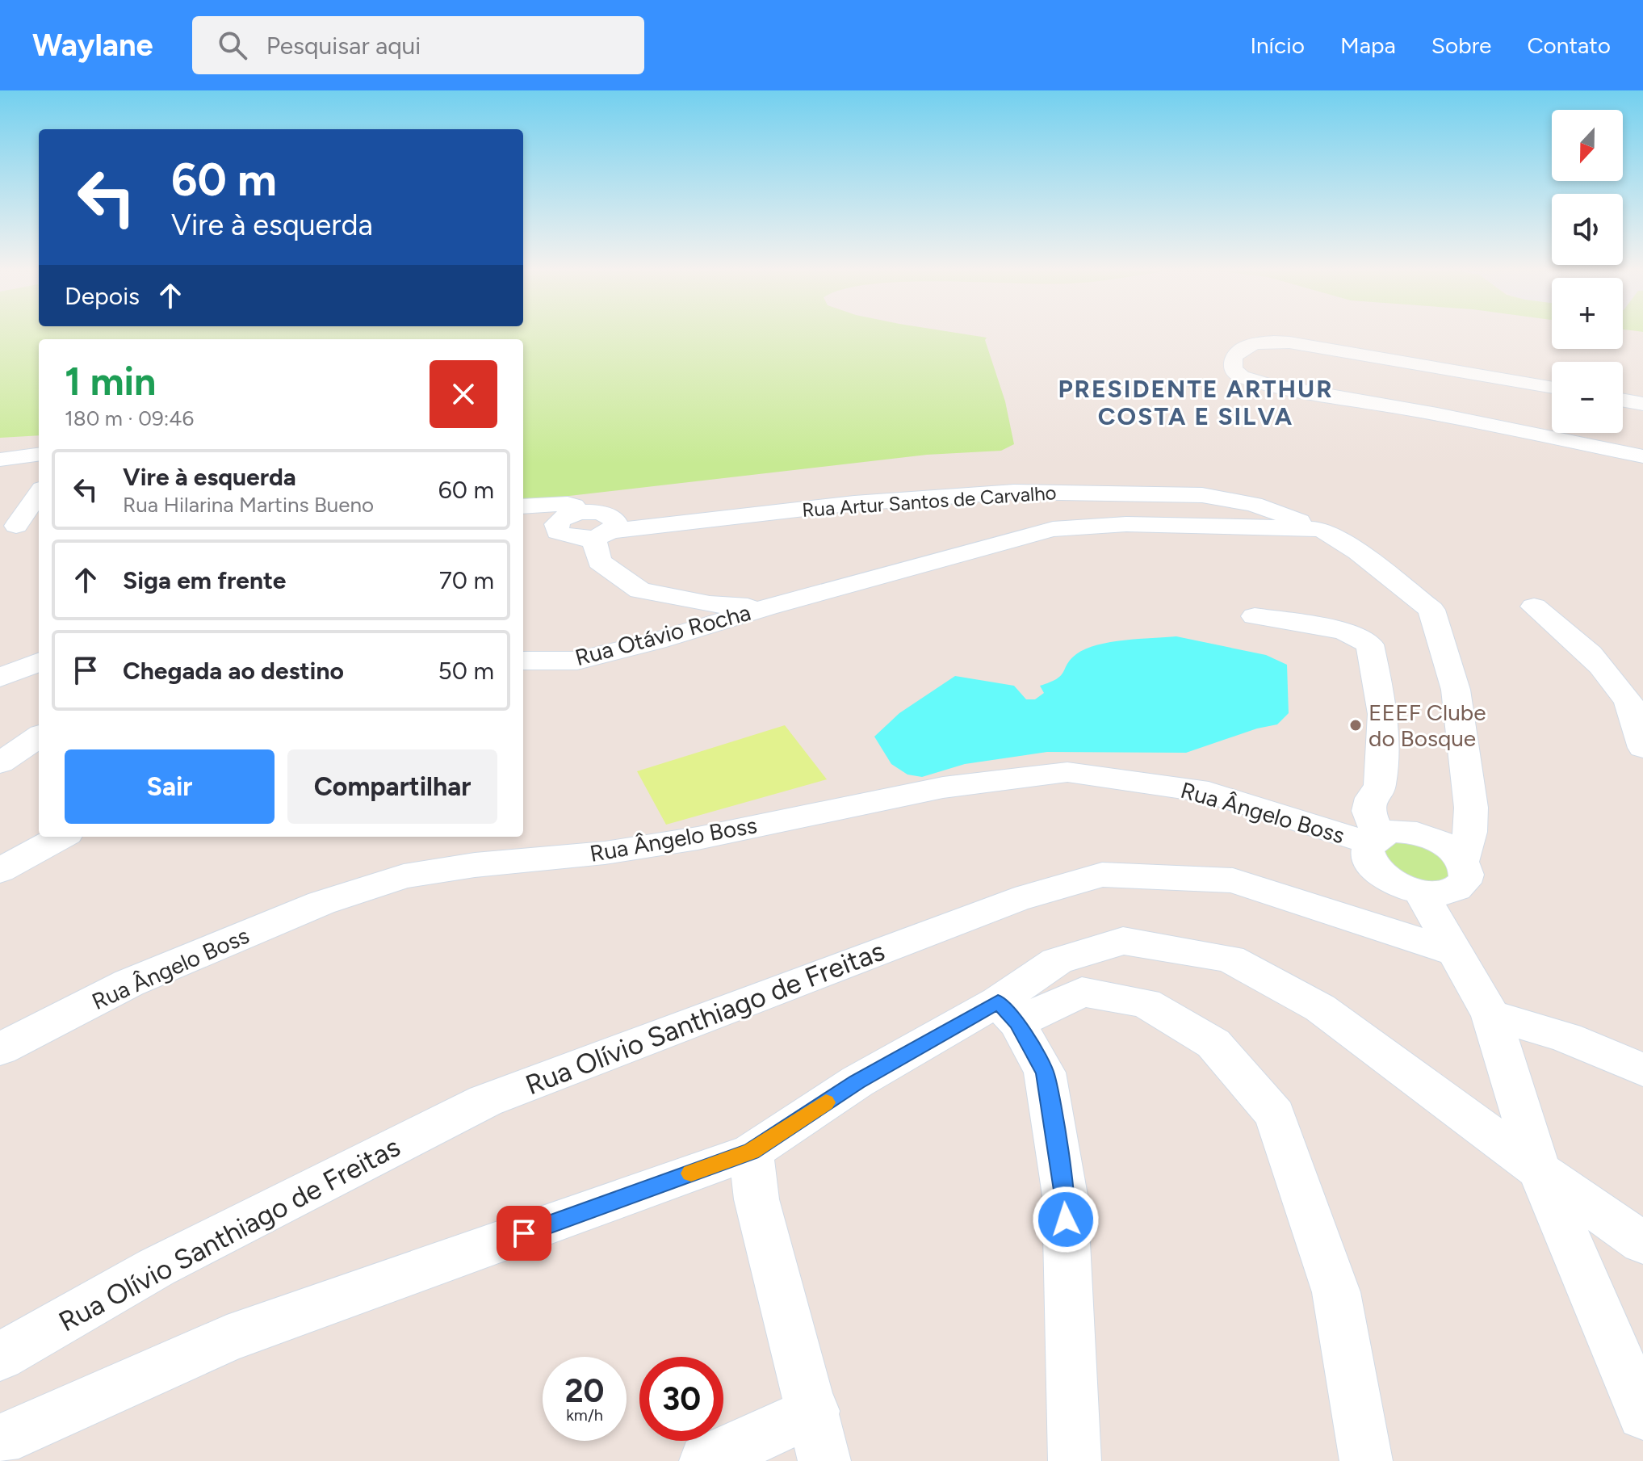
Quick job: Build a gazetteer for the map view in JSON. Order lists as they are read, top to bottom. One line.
{"streets":{"street":["Rua Artur Santos de Carvalho","Rua Otávio Rocha","Rua Ângelo Boss","Rua Olívio Santhiago de Freitas"]},"crossings":[["Rua Artur Santos de Carvalho","Rua Otávio Rocha"],["Rua Artur Santos de Carvalho","Rua Ângelo Boss"]],"districts":["PRESIDENTE ARTHUR COSTA E SILVA"],"places":["EEEF Clube do Bosque"],"north":"bottom","page":{"header":"Waylane","search":"Pesquisar aqui","nav":["Início","Mapa","Sobre","Contato"],"map_buttons":["+","−"],"turn":["60 m","Vire à esquerda"],"then":"Depois","heading":["1 min","180 m · 09:46"],"list":[{"name":"Vire à esquerda","note":"Rua Hilarina Martins Bueno","value":"60 m"},{"name":"Siga em frente","value":"70 m"},{"name":"Chegada ao destino","value":"50 m"}],"buttons":["Sair","Compartilhar"],"speed":"20 km/h","limit":"30"}}
